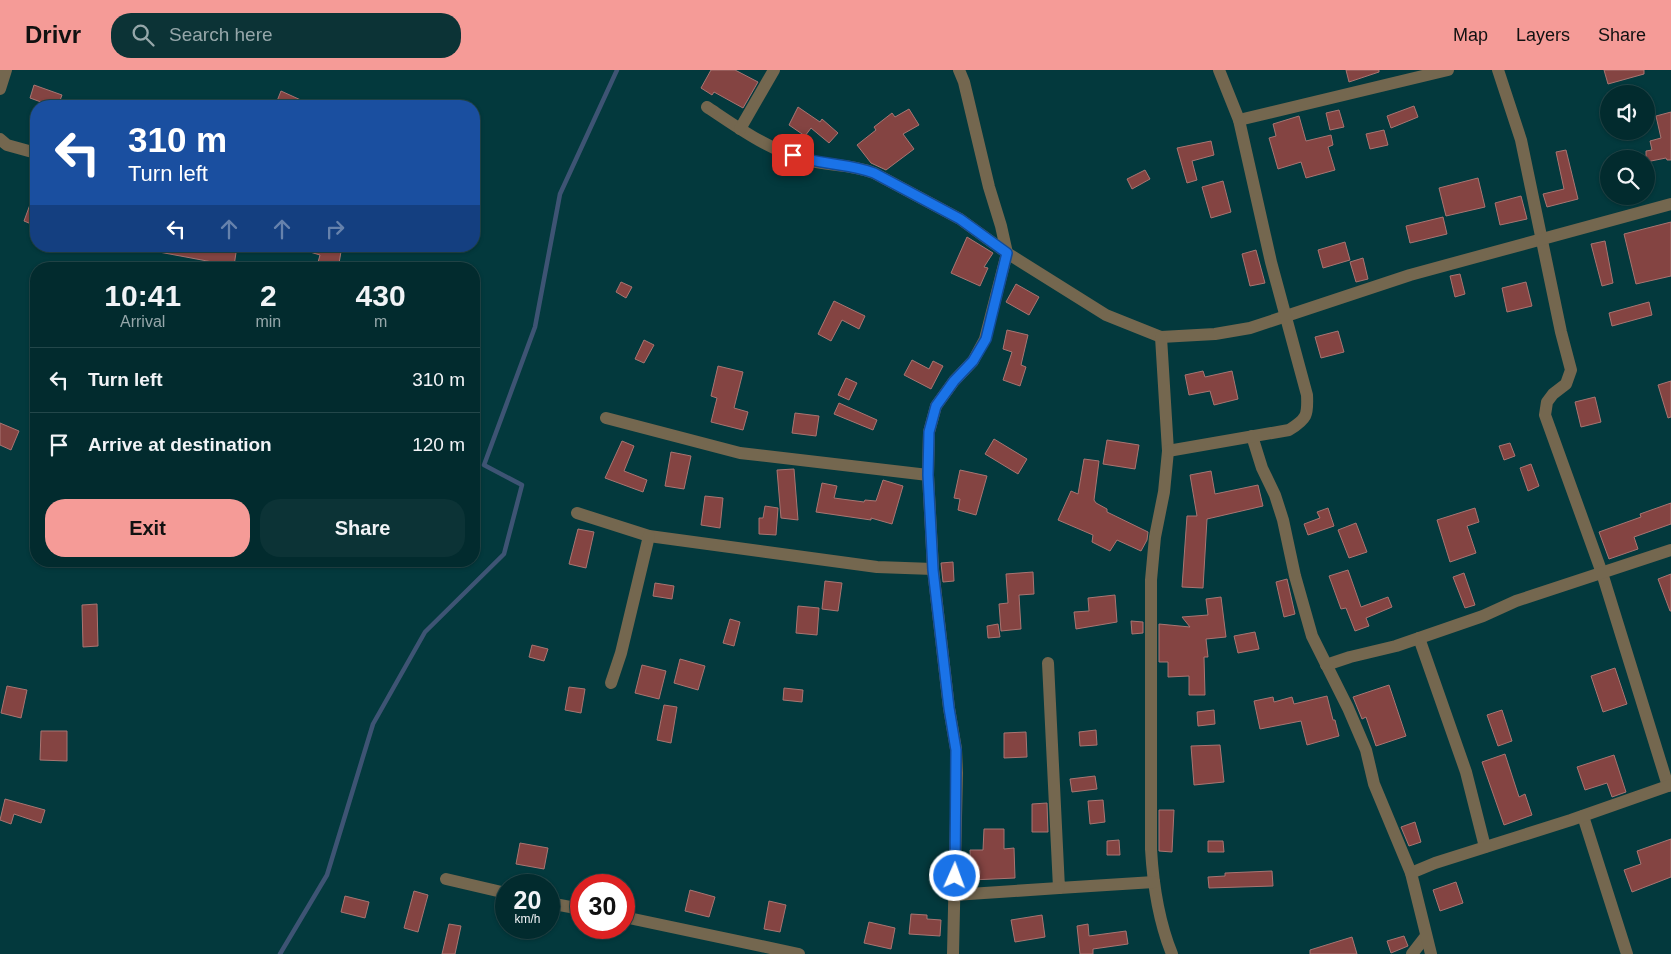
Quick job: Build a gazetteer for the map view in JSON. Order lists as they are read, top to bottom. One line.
{"page":{"header":"Drivr","search":"Search here","nav":["Map","Layers","Share"],"turn":["310 m","Turn left"],"eta":["10:41","Arrival","2","min","430","m"],"list":[{"name":"Turn left","value":"310 m"},{"name":"Arrive at destination","value":"120 m"}],"buttons":["Exit","Share"],"speed":"20 km/h","limit":"30"}}
